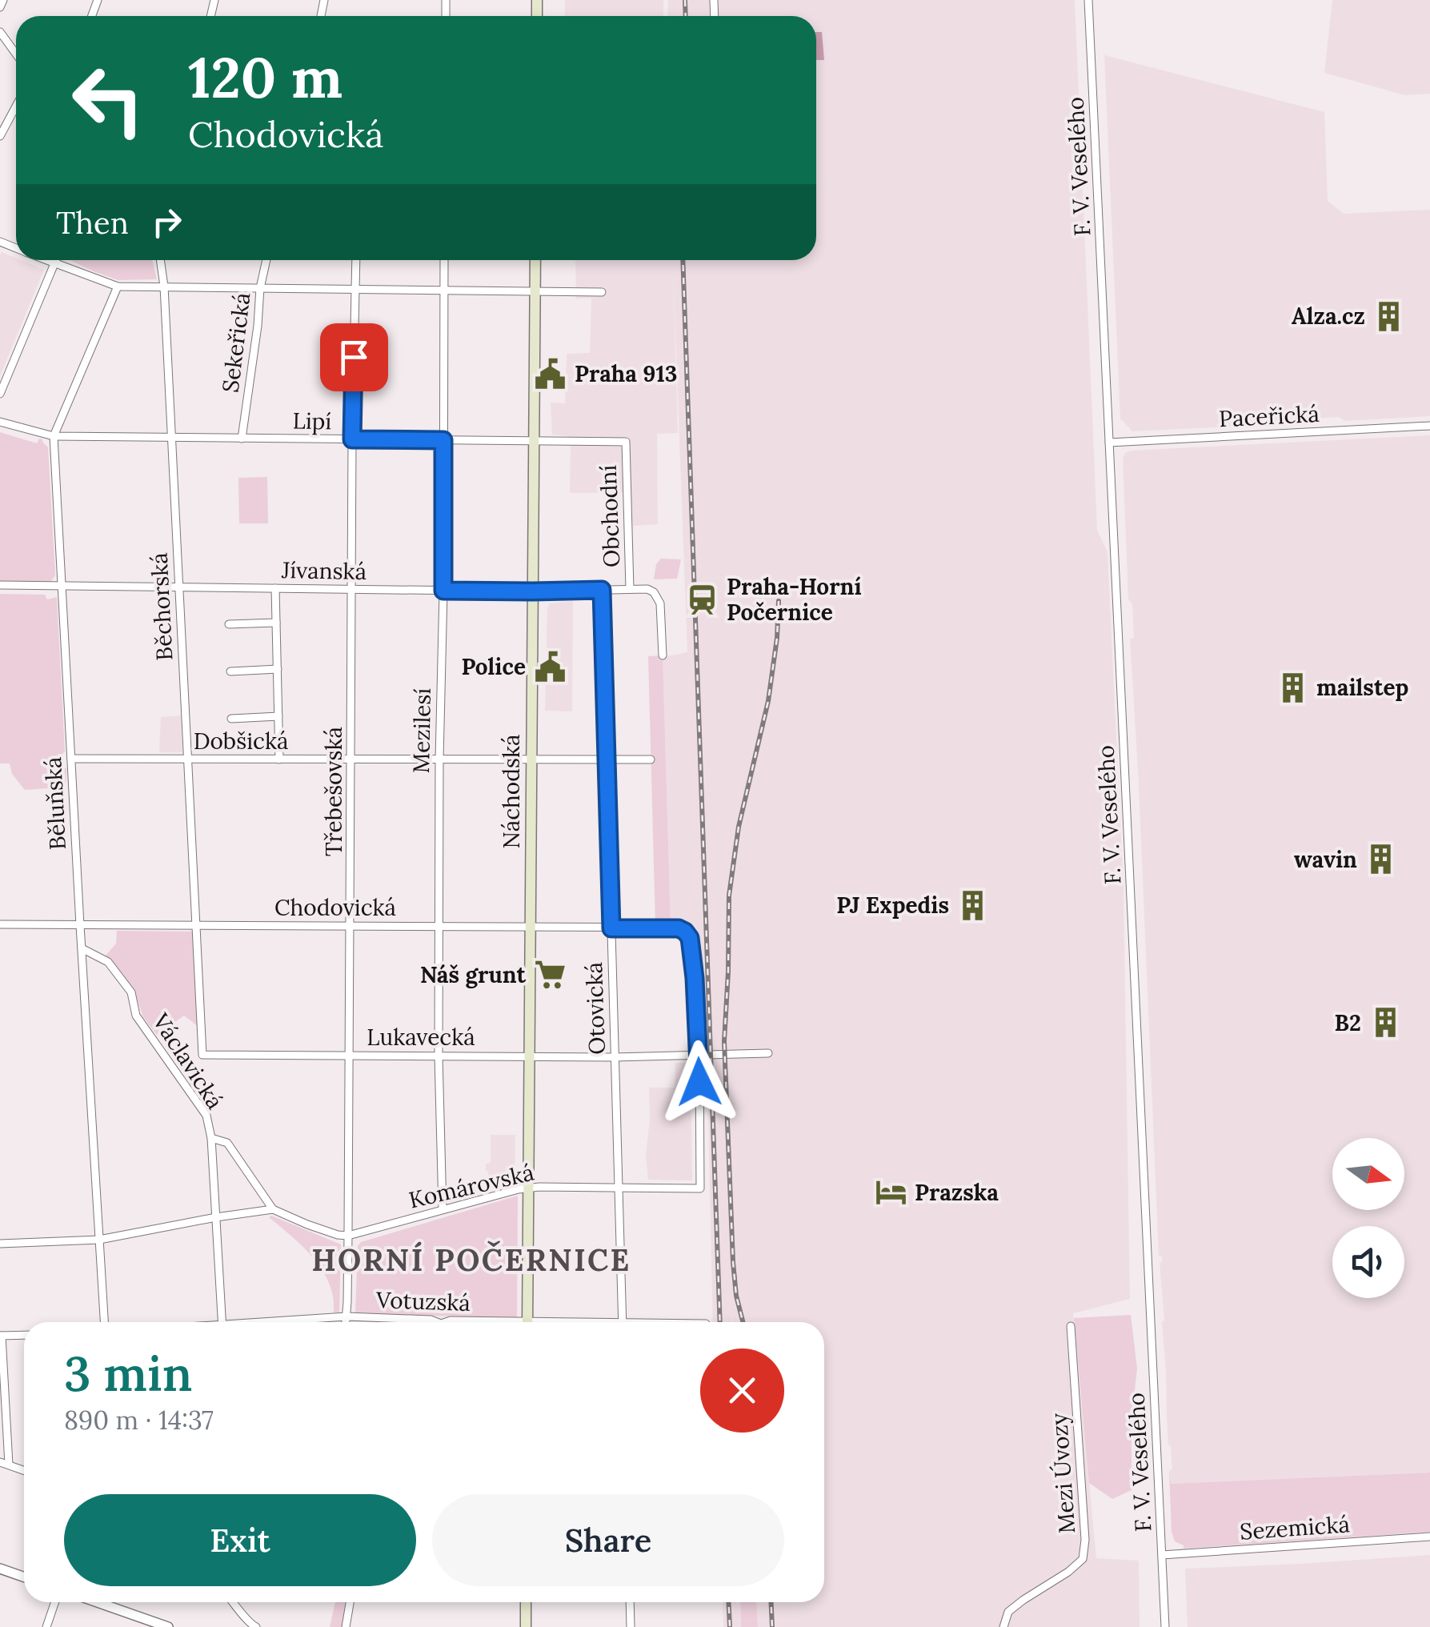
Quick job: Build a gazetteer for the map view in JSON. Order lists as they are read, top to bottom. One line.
{"streets":{"main road":["Náchodská"],"street":["F. V. Veselého","Sekeřická","Paceřická","Lipí","Obchodní","Jívanská","Běchorská","Mezilesí","Dobšická","Třebešovská","Běluňská","Chodovická","Otovická","Lukavecká","Václavická","Komárovská","Votuzská","Mezi Úvozy","Sezemická"]},"crossings":[["F. V. Veselého","Paceřická"],["F. V. Veselého","Sezemická"],["Sekeřická","Lipí"],["Lipí","Obchodní"],["Lipí","Běchorská"],["Lipí","Mezilesí"],["Lipí","Třebešovská"],["Lipí","Náchodská"],["Lipí","Běluňská"],["Obchodní","Jívanská"],["Jívanská","Běchorská"],["Jívanská","Mezilesí"],["Jívanská","Třebešovská"],["Jívanská","Náchodská"],["Jívanská","Běluňská"],["Jívanská","Otovická"],["Běchorská","Dobšická"],["Běchorská","Chodovická"],["Běchorská","Lukavecká"],["Mezilesí","Dobšická"],["Mezilesí","Chodovická"],["Mezilesí","Lukavecká"],["Mezilesí","Komárovská"],["Dobšická","Třebešovská"],["Dobšická","Náchodská"],["Dobšická","Běluňská"],["Dobšická","Otovická"],["Třebešovská","Chodovická"],["Třebešovská","Lukavecká"],["Třebešovská","Komárovská"],["Třebešovská","Votuzská"],["Náchodská","Chodovická"],["Náchodská","Lukavecká"],["Náchodská","Komárovská"],["Běluňská","Chodovická"],["Běluňská","Václavická"],["Chodovická","Otovická"],["Chodovická","Lukavecká"],["Chodovická","Komárovská"],["Otovická","Lukavecká"],["Otovická","Komárovská"],["Lukavecká","Komárovská"]],"districts":["HORNÍ POČERNICE"],"places":{"building":["Alza.cz","mailstep","wavin","PJ Expedis","B2"],"public building":["Praha 913","Police"],"station":["Praha-Horní Počernice"],"supermarket":["Náš grunt"],"hotel":["Prazska"]},"north":"right","page":{"turn":["120 m","Chodovická"],"then":"Then","heading":["3 min","890 m · 14:37"],"buttons":["Exit","Share"]}}
